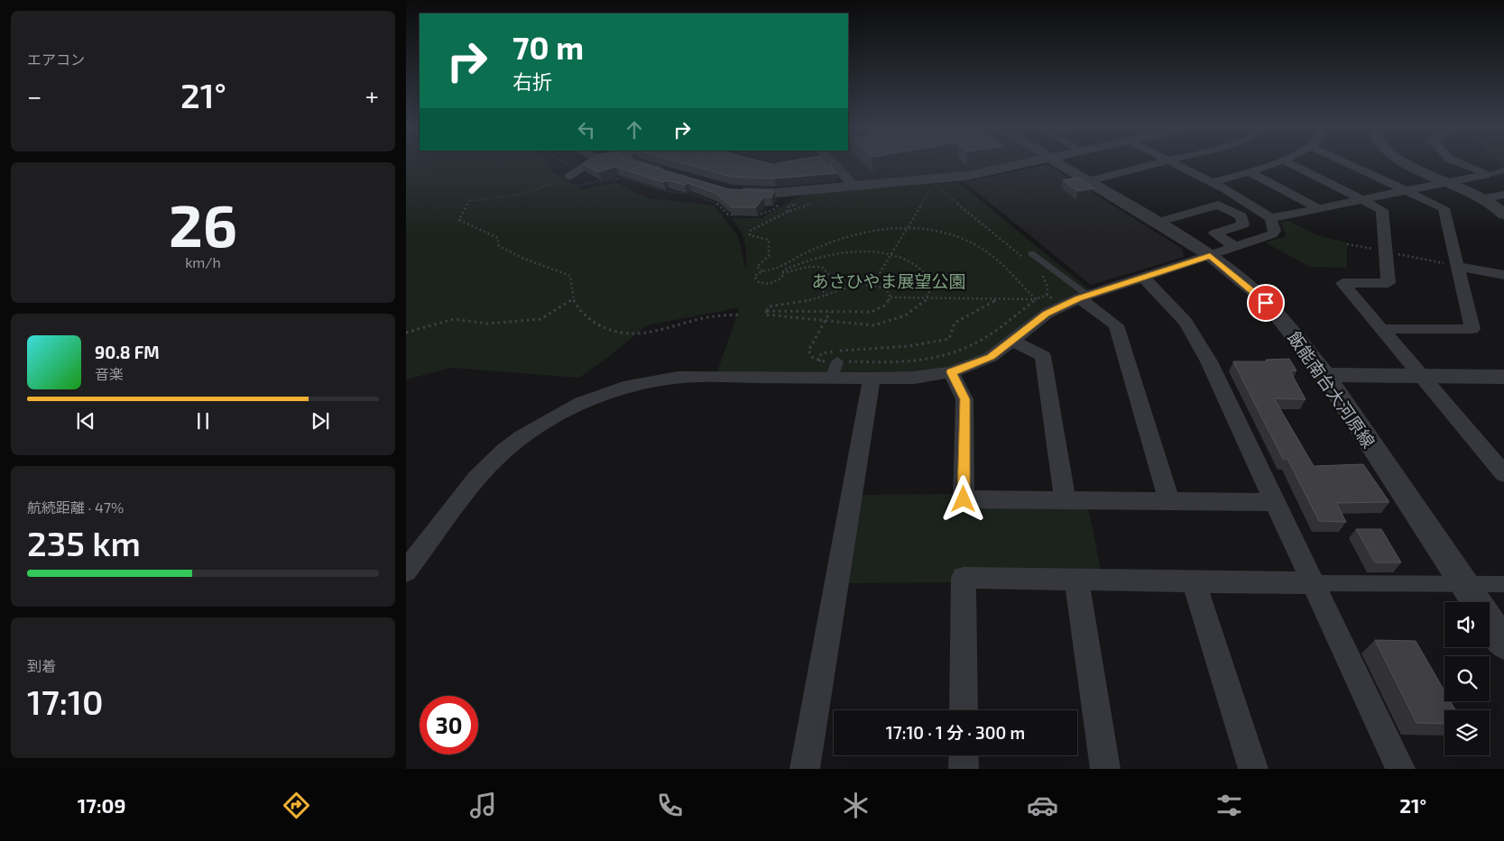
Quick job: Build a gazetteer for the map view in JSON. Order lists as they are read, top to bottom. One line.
{"streets":{"street":["飯能南台大河原線"]},"parks":["あさひやま展望公園"],"page":{"tile":["エアコン",["26","km/h"],["航続距離 · 47%","235 km"],["到着","17:10"]],"turn":["70 m","右折"],"heat":["−","21°","+"],"song":["90.8 FM","音楽"],"limit":"30","trip":"17:10 · 1 分 · 300 m","tabs":["17:09","21°"]}}
